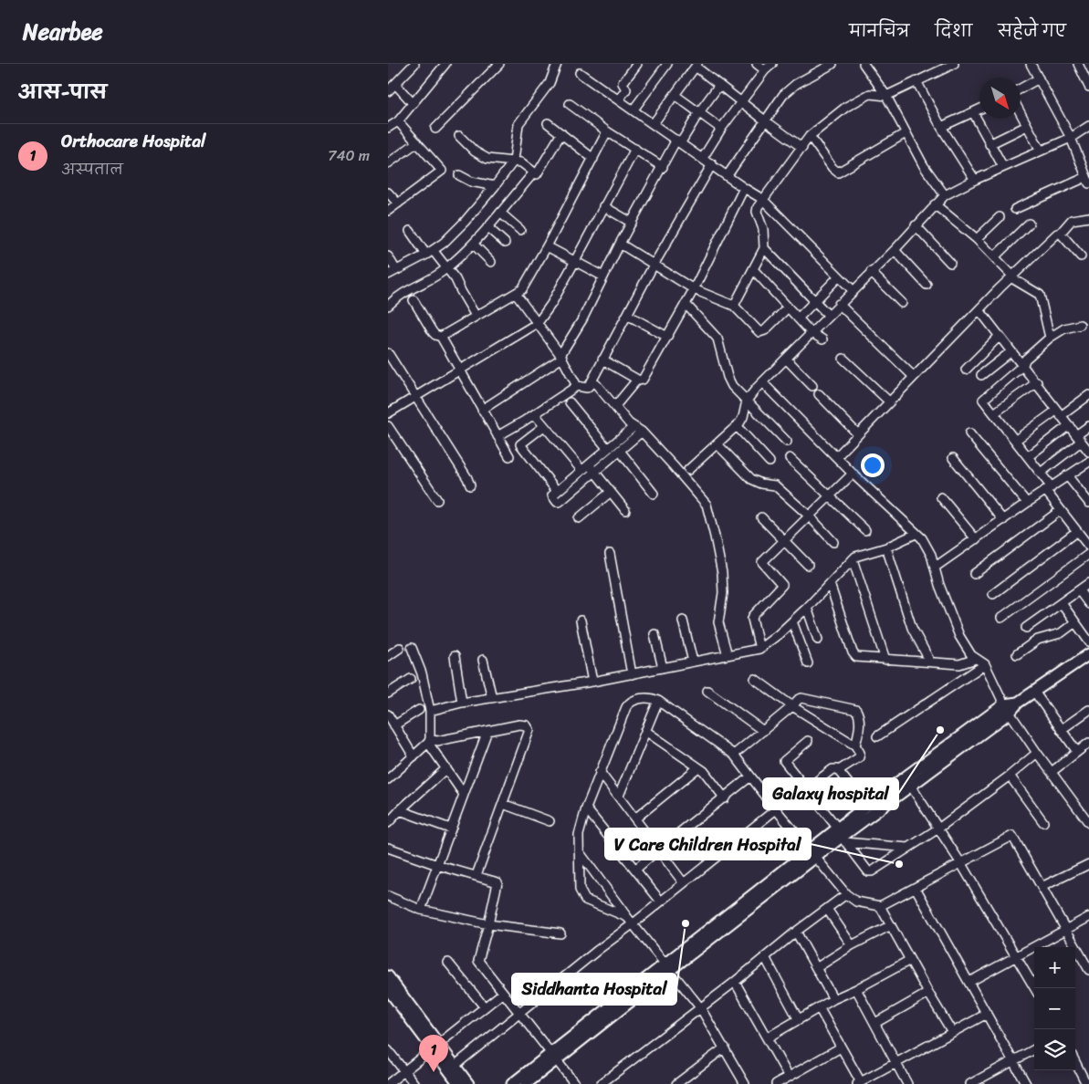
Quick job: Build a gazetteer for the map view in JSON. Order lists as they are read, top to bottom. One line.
{"places":["Galaxy hospital","V Care Children Hospital","Siddhanta Hospital"],"north":"bottom right","page":{"header":"Nearbee","nav":["मानचित्र","दिशा","सहेजे गए"],"heading":"आस-पास","list":[{"mark":"1","name":"Orthocare Hospital","note":"अस्पताल","value":"740 m"}],"map_buttons":["+","−"],"pins":"1"}}
